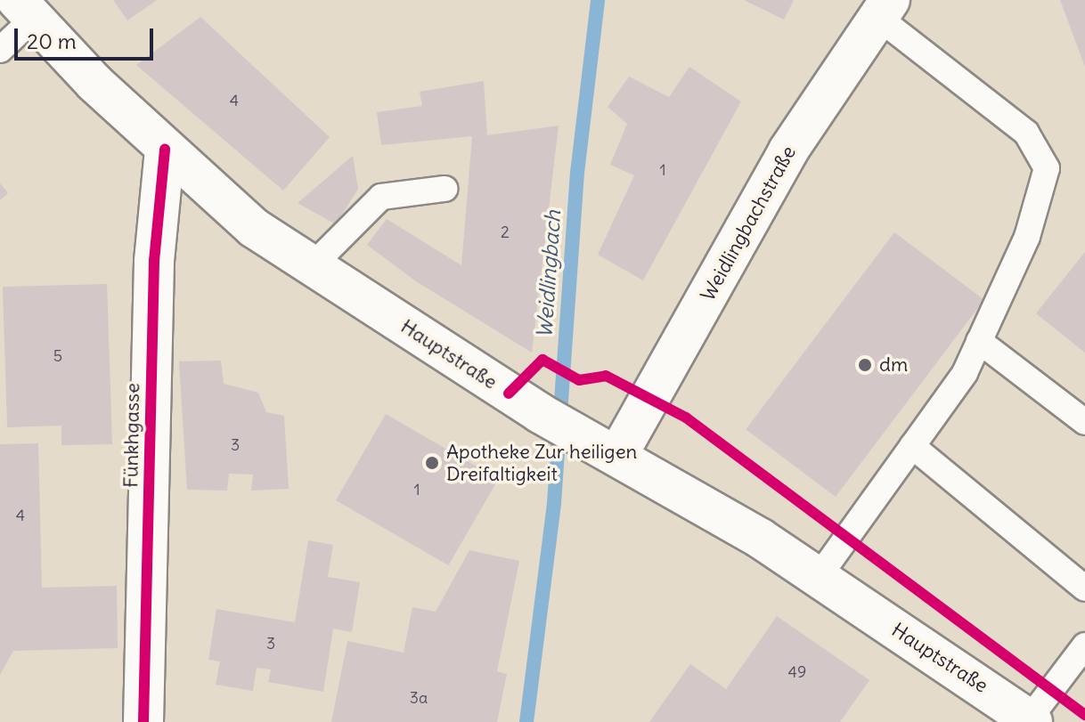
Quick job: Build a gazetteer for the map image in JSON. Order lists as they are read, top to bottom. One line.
{"streets":{"main road":["Weidlingbachstraße","Hauptstraße","Fünkhgasse"]},"crossings":[["Weidlingbachstraße","Hauptstraße"],["Hauptstraße","Fünkhgasse"]],"water":["Weidlingbach"],"places":["dm","Apotheke Zur heiligen Dreifaltigkeit"],"house_numbers":["4","1","2","5","3","1","4","3","49","3a"],"scale_bar":"20 m"}
